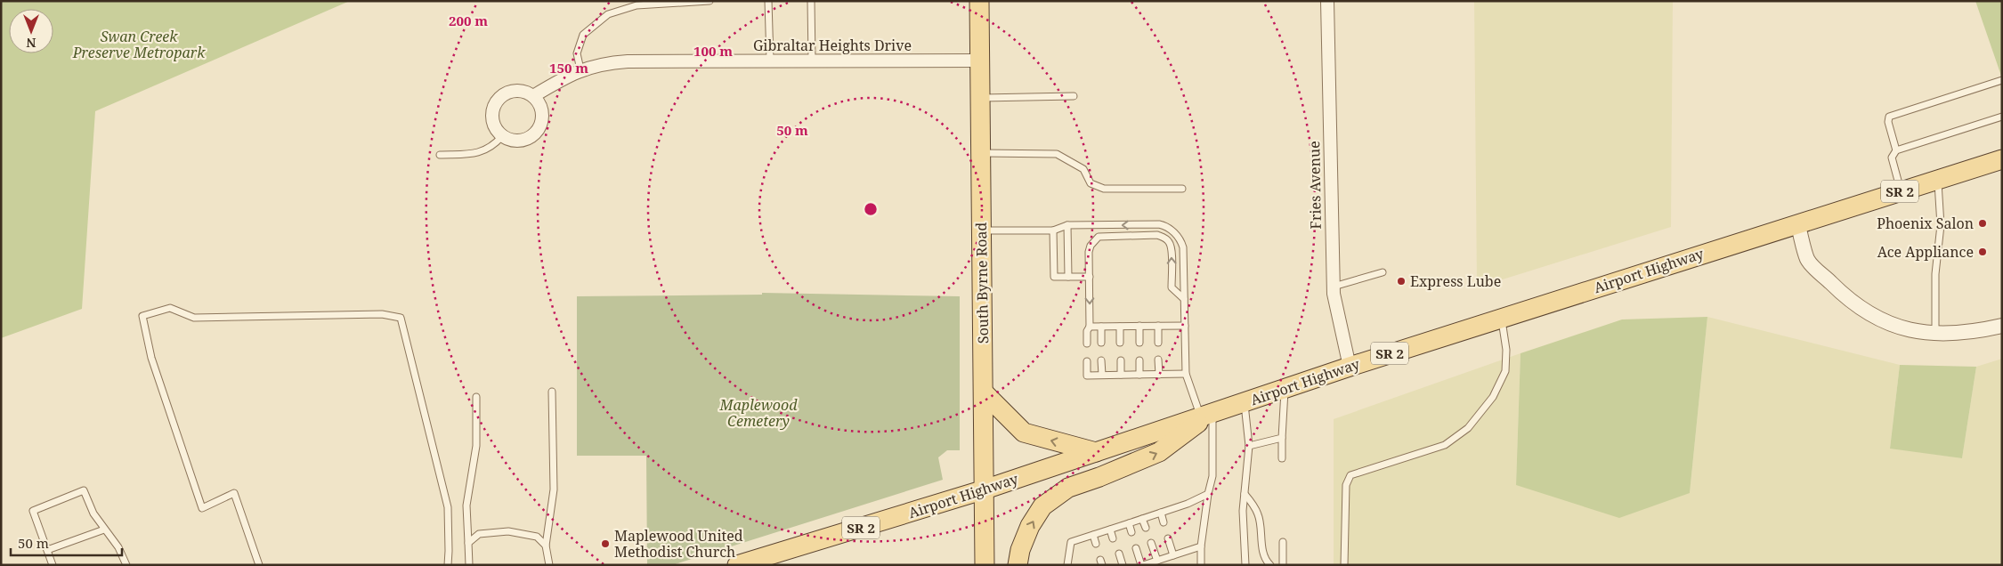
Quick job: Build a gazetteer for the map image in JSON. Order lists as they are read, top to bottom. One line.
{"streets":{"main road":["SR 2","Airport Highway","South Byrne Road"],"street":["Gibraltar Heights Drive","Fries Avenue"]},"crossings":[["Gibraltar Heights Drive","South Byrne Road"],["Fries Avenue","Airport Highway"],["Airport Highway","South Byrne Road"]],"parks":["Swan Creek Preserve Metropark","Maplewood Cemetery"],"places":["Phoenix Salon","Ace Appliance","Express Lube","Maplewood United Methodist Church"],"scale_bar":"50 m","north":"bottom","rings":["200 m","100 m","150 m","50 m"]}
